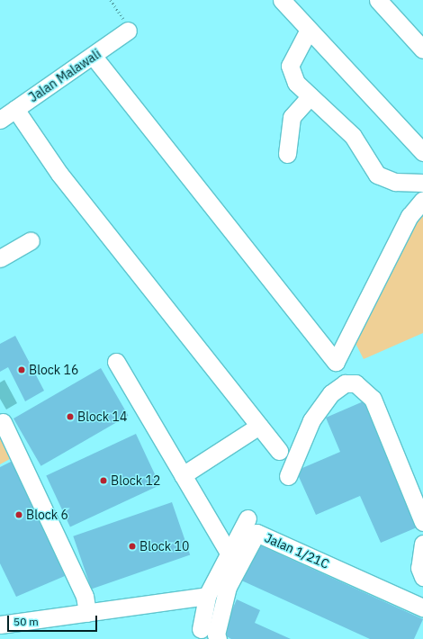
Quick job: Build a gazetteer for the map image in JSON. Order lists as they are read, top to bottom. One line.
{"streets":{"street":["Jalan Malawali","Jalan 1/21C"]},"places":["Block 16","Block 14","Block 12","Block 6","Block 10"],"scale_bar":"50 m"}
